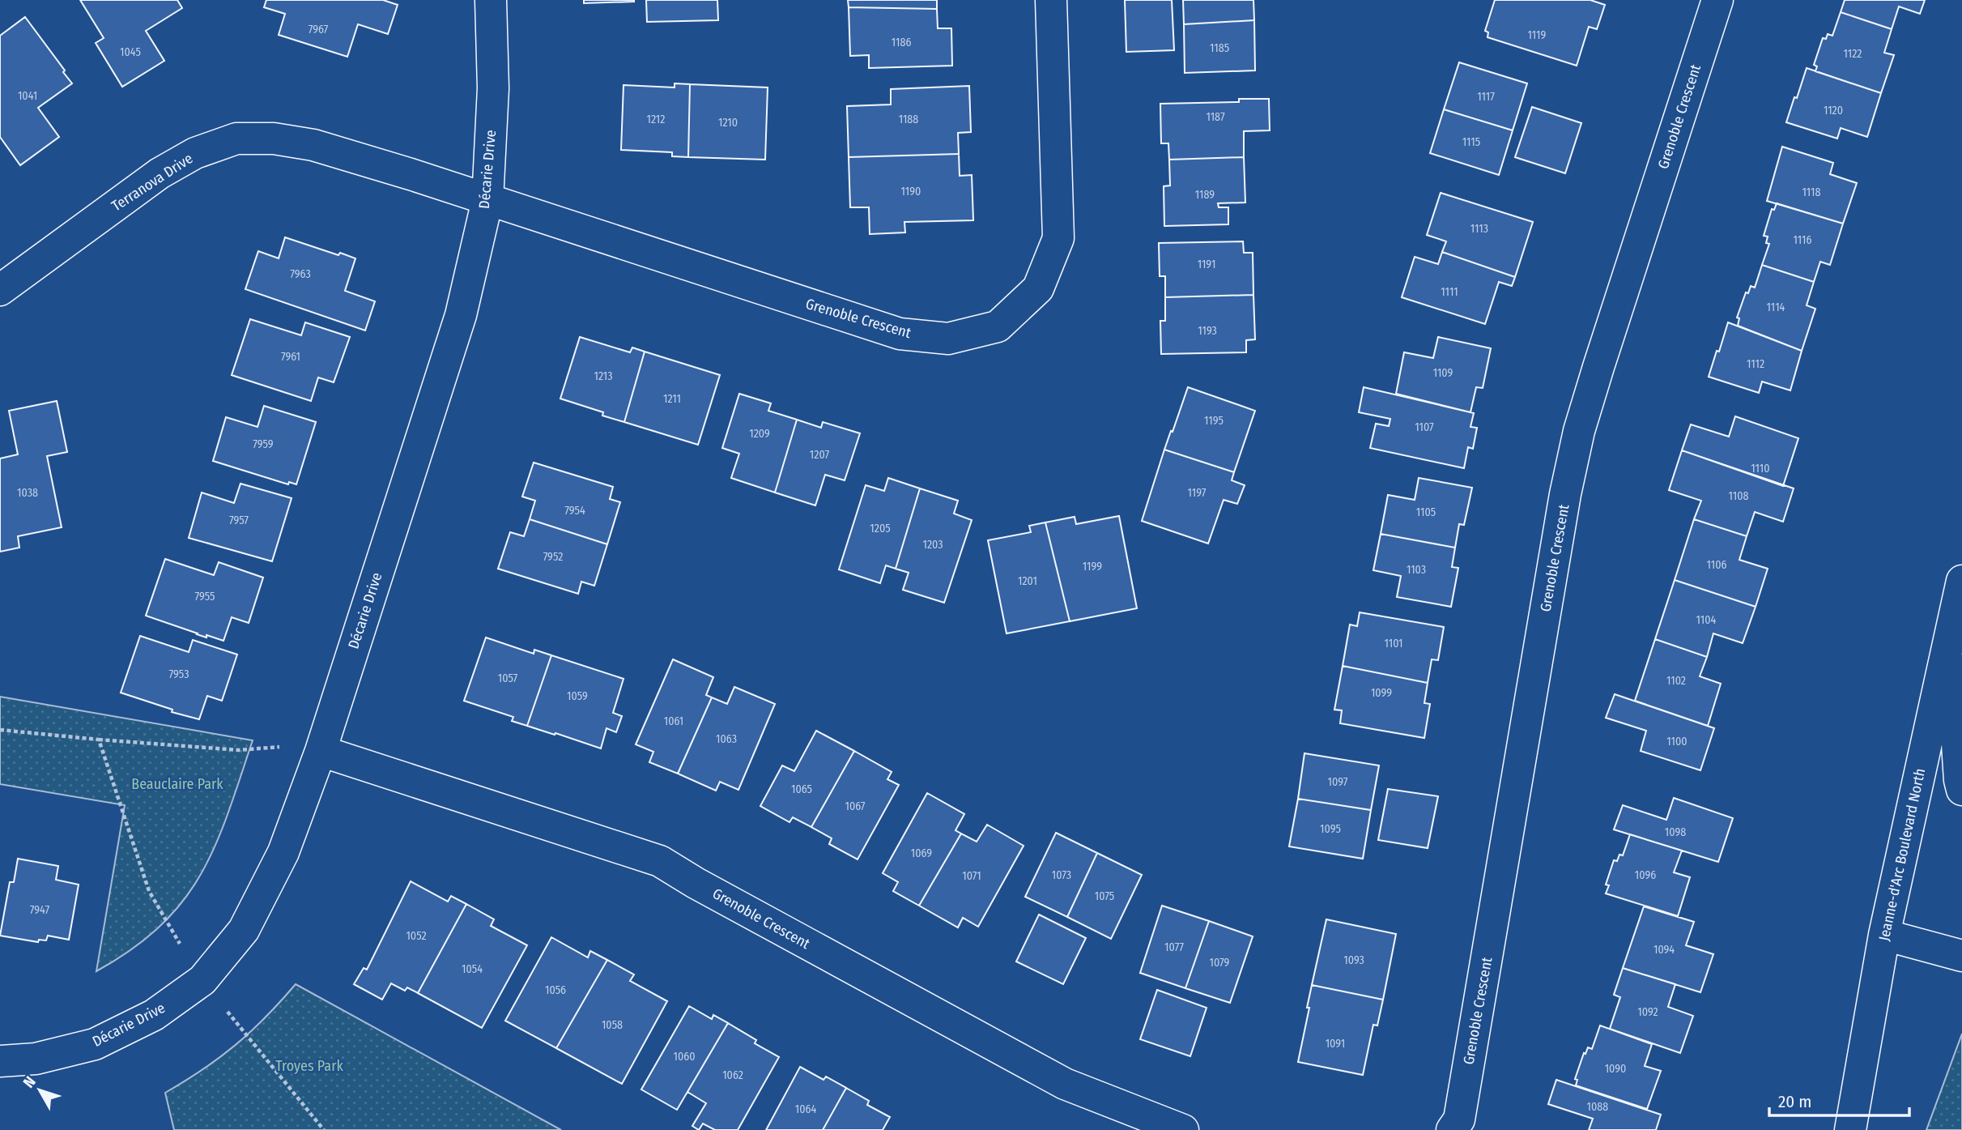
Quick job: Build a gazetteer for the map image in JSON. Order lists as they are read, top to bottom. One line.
{"streets":{"street":["Grenoble Crescent","Décarie Drive","Terranova Drive","Jeanne-d'Arc Boulevard North"]},"crossings":[["Grenoble Crescent","Décarie Drive"],["Grenoble Crescent","Terranova Drive"],["Décarie Drive","Terranova Drive"]],"parks":["Beauclaire Park","Troyes Park"],"house_numbers":["7967","1119","1186","1185","1045","1122","1041","1117","1120","1187","1212","1188","1210","1115","1190","1118","1189","1113","1116","1191","7963","1111","1114","1193","7961","1112","1109","1213","1211","1195","1107","1209","7959","1207","1110","1038","1197","1108","7954","1105","7957","1205","1203","7952","1106","1199","1103","1201","7955","1104","1101","7953","1057","1102","1099","1059","1061","1063","1100","1097","1065","1067","1095","1098","1069","1073","1096","1071","1075","7947","1052","1077","1094","1093","1079","1054","1056","1092","1058","1091","1060","1090","1062","1088","1064"],"scale_bar":"20 m","north":"top left"}
